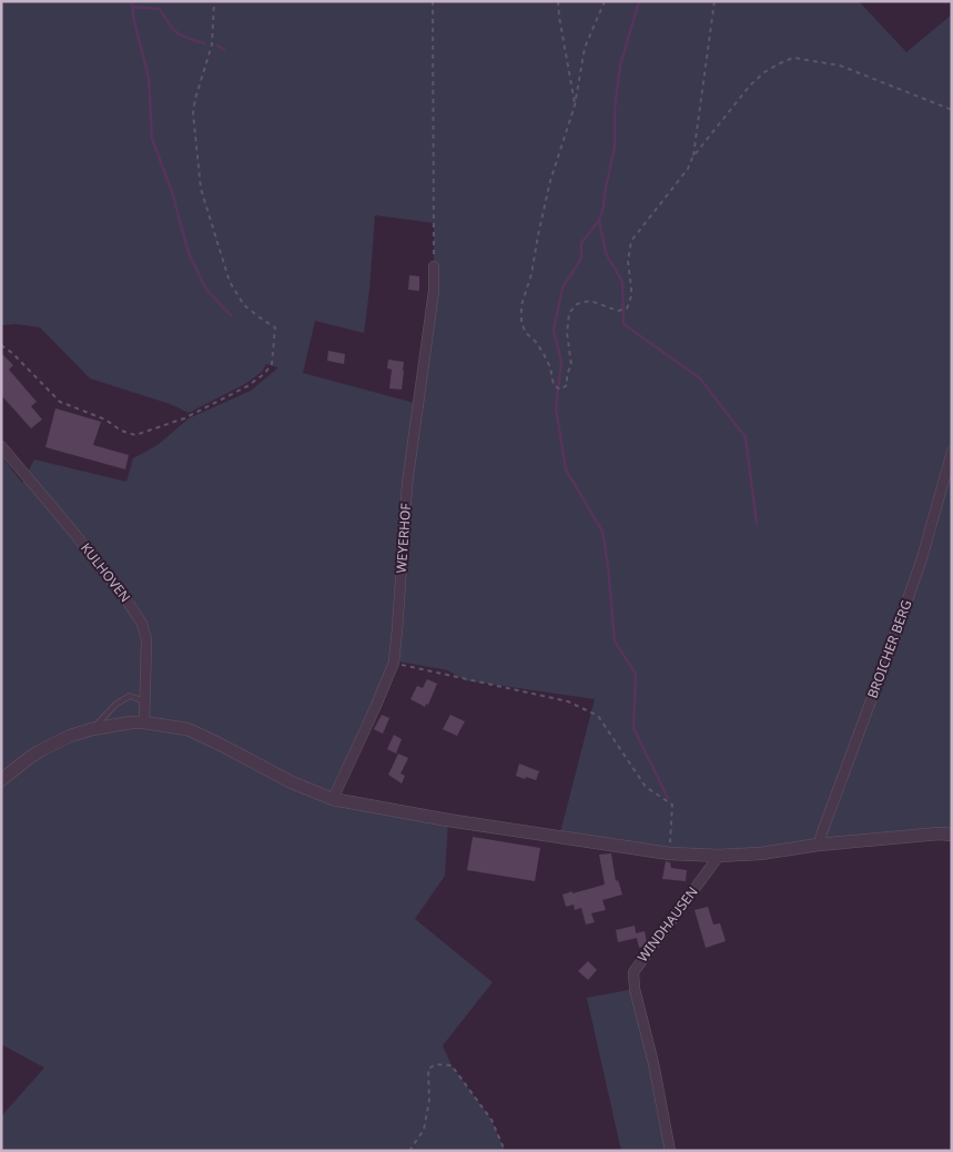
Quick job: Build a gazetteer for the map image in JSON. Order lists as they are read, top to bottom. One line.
{"streets":{"street":["WEYERHOF","KULHOVEN","BROICHER BERG","WINDHAUSEN"]}}
